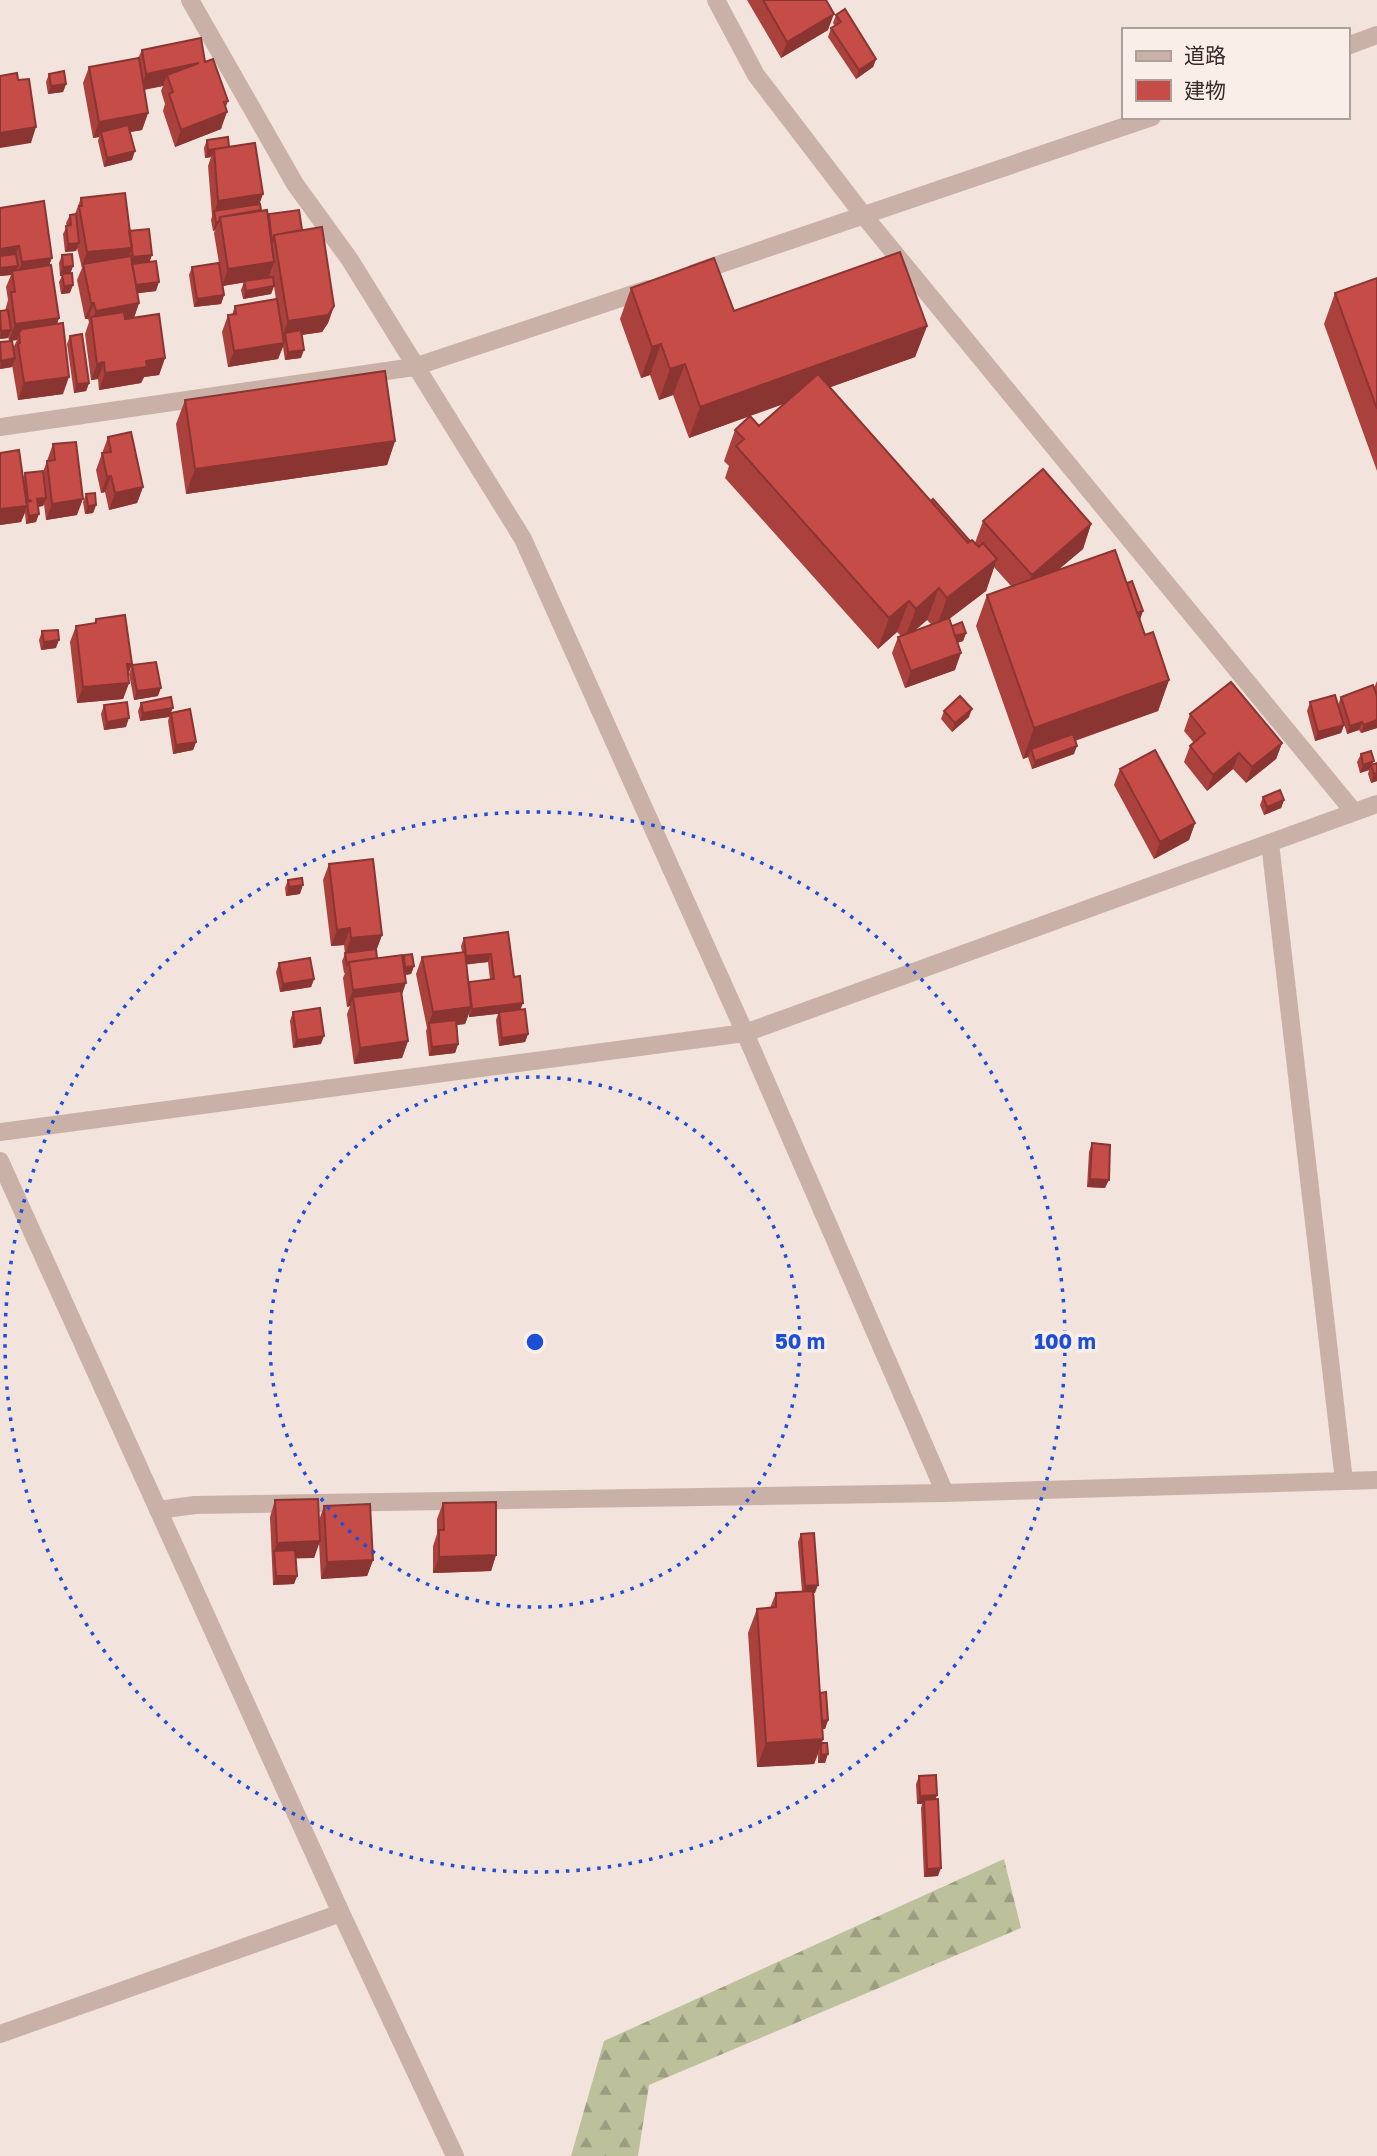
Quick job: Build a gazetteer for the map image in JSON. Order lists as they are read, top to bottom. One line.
{"legend":["道路","建物"],"rings":["50 m","100 m"]}
